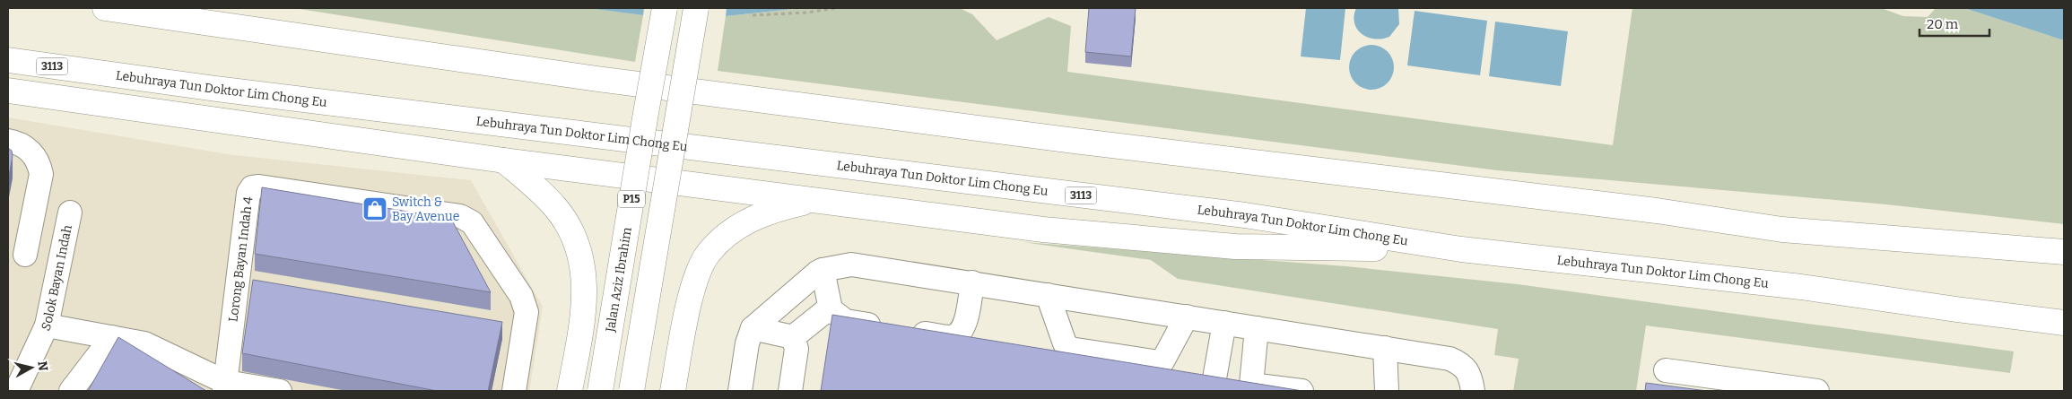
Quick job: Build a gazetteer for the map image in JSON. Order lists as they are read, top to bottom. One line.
{"streets":{"main road":["3113","Lebuhraya Tun Doktor Lim Chong Eu","P15","Jalan Aziz Ibrahim"],"street":["Lorong Bayan Indah 4","Solok Bayan Indah"]},"places":{"shop":["Switch & Bay Avenue"]},"scale_bar":"20 m","north":"right"}
